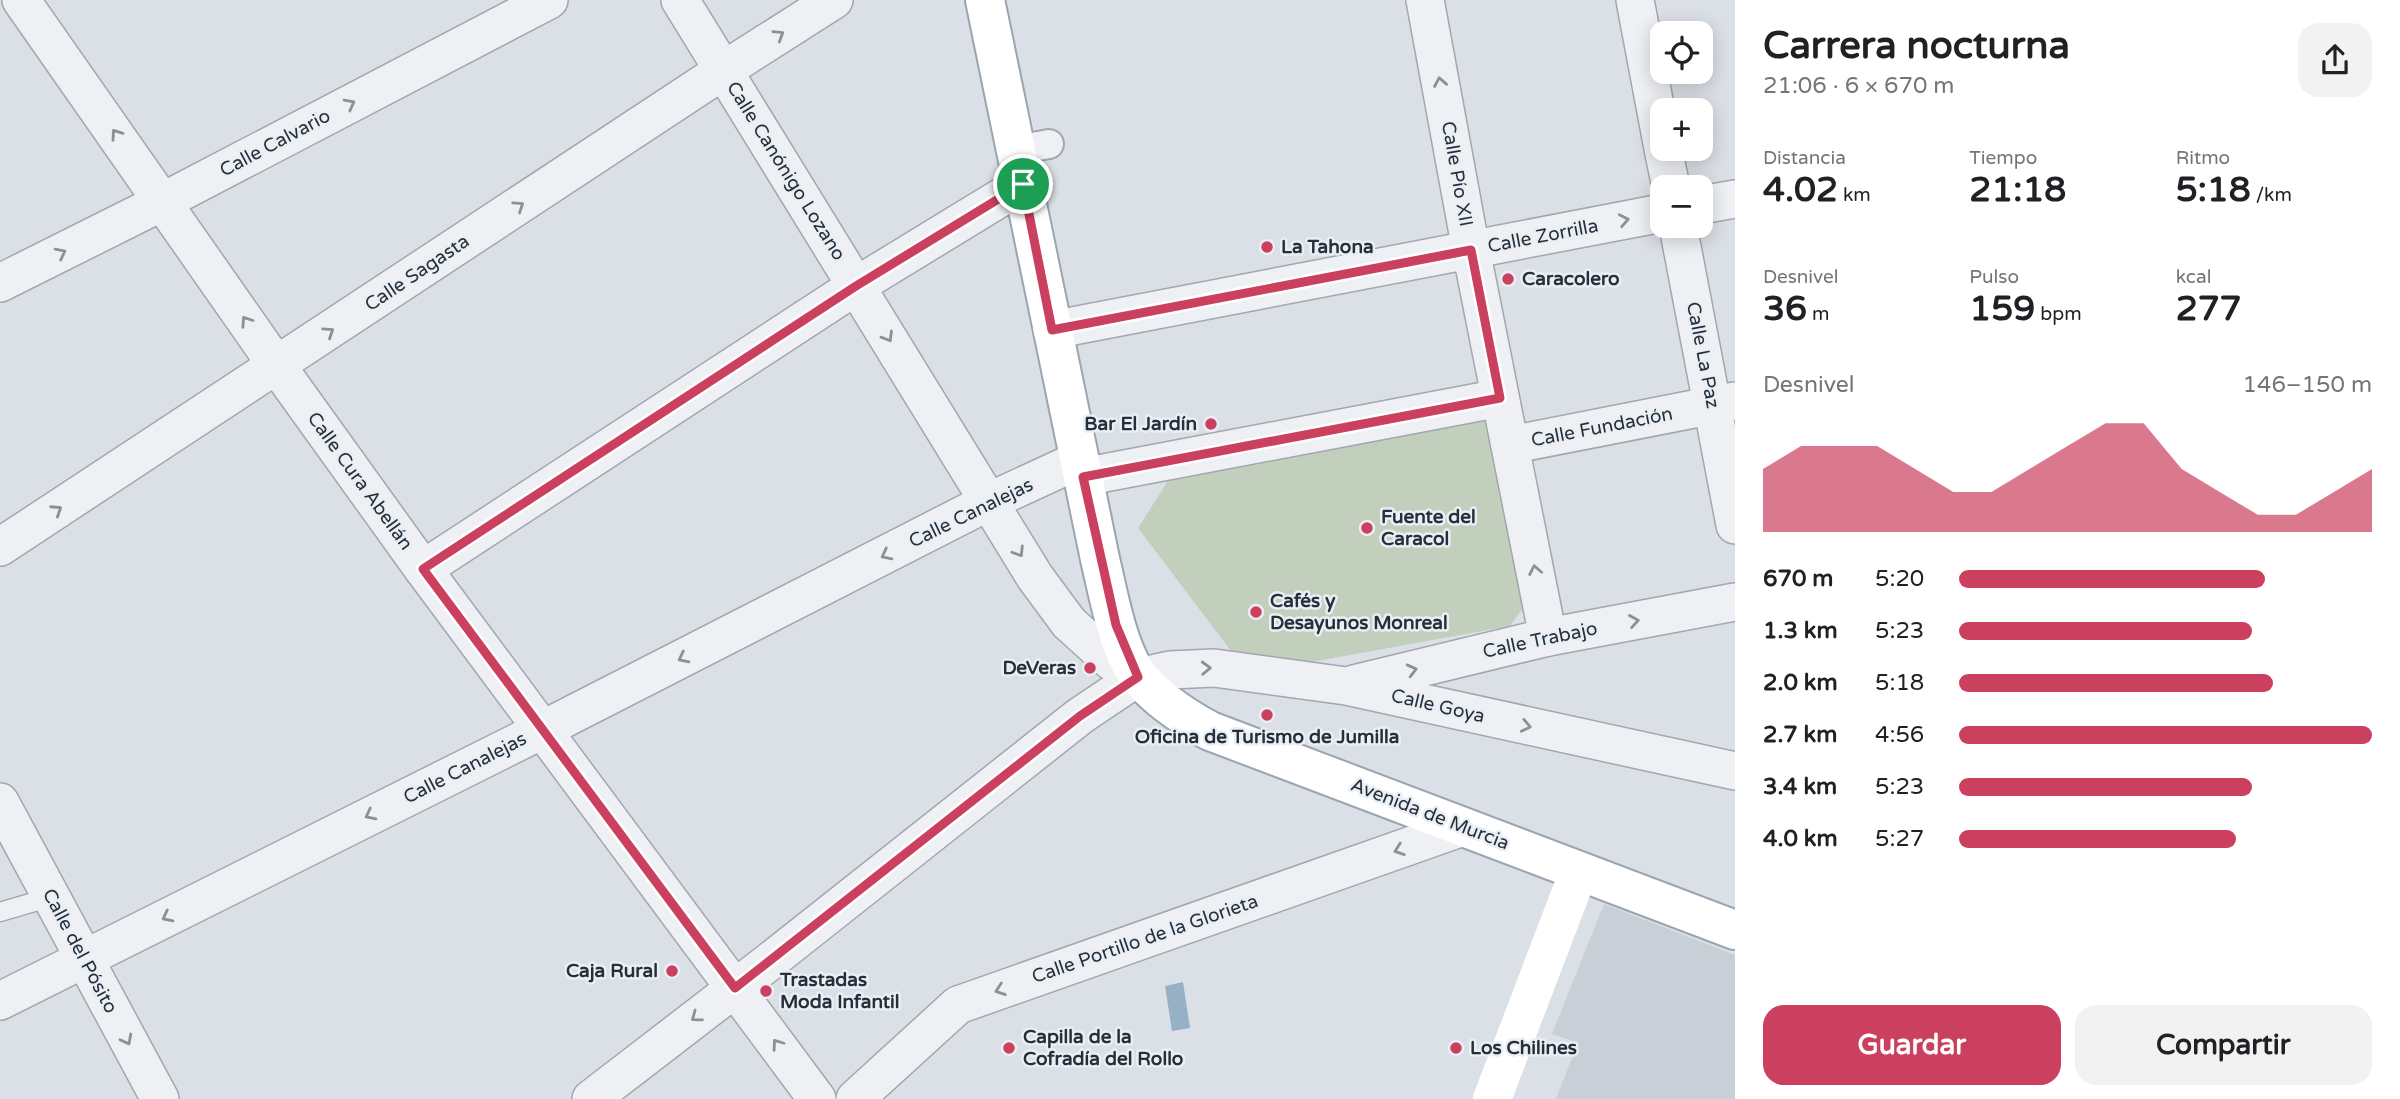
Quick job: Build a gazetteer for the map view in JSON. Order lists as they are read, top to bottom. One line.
{"streets":{"main road":["Avenida de Murcia"],"street":["Calle Calvario","Calle Canónigo Lozano","Calle Pío XII","Calle Zorrilla","Calle Sagasta","Calle La Paz","Calle Fundación","Calle Cura Abellán","Calle Canalejas","Calle Trabajo","Calle Goya","Calle Portillo de la Glorieta","Calle del Pósito"]},"crossings":[["Calle Calvario","Calle Cura Abellán"],["Calle Canónigo Lozano","Calle Sagasta"],["Calle Canónigo Lozano","Calle Canalejas"],["Calle Canónigo Lozano","Calle Goya"],["Calle Canónigo Lozano","Avenida de Murcia"],["Calle Pío XII","Calle Zorrilla"],["Calle Pío XII","Calle Fundación"],["Calle Pío XII","Calle Canalejas"],["Calle Pío XII","Calle Trabajo"],["Calle Sagasta","Calle Cura Abellán"],["Calle La Paz","Calle Fundación"],["Calle Cura Abellán","Calle Canalejas"],["Calle Canalejas","Calle del Pósito"],["Calle Trabajo","Calle Goya"],["Calle Goya","Avenida de Murcia"],["Avenida de Murcia","Calle Portillo de la Glorieta"]],"one_way":["Calle Calvario","Calle Canónigo Lozano","Calle Pío XII","Calle Cura Abellán","Calle Trabajo","Calle Goya","Calle del Pósito"],"places":["La Tahona","Caracolero","Bar El Jardín","Fuente del Caracol","Cafés y Desayunos Monreal","DeVeras","Oficina de Turismo de Jumilla","Caja Rural","Trastadas Moda Infantil","Capilla de la Cofradía del Rollo","Los Chilines"],"page":{"heading":["Carrera nocturna","21:06 · 6 × 670 m"],"map_buttons":["+","−"],"stats":[["Distancia","4.02 km"],["Tiempo","21:18"],["Ritmo","5:18 /km"],["Desnivel","36 m"],["Pulso","159 bpm"],["kcal","277"]],"chart":["Desnivel","146–150 m"],"list":[{"name":"670 m","note":"5:20"},{"name":"1.3 km","note":"5:23"},{"name":"2.0 km","note":"5:18"},{"name":"2.7 km","note":"4:56"},{"name":"3.4 km","note":"5:23"},{"name":"4.0 km","note":"5:27"}],"buttons":["Guardar","Compartir"]}}
